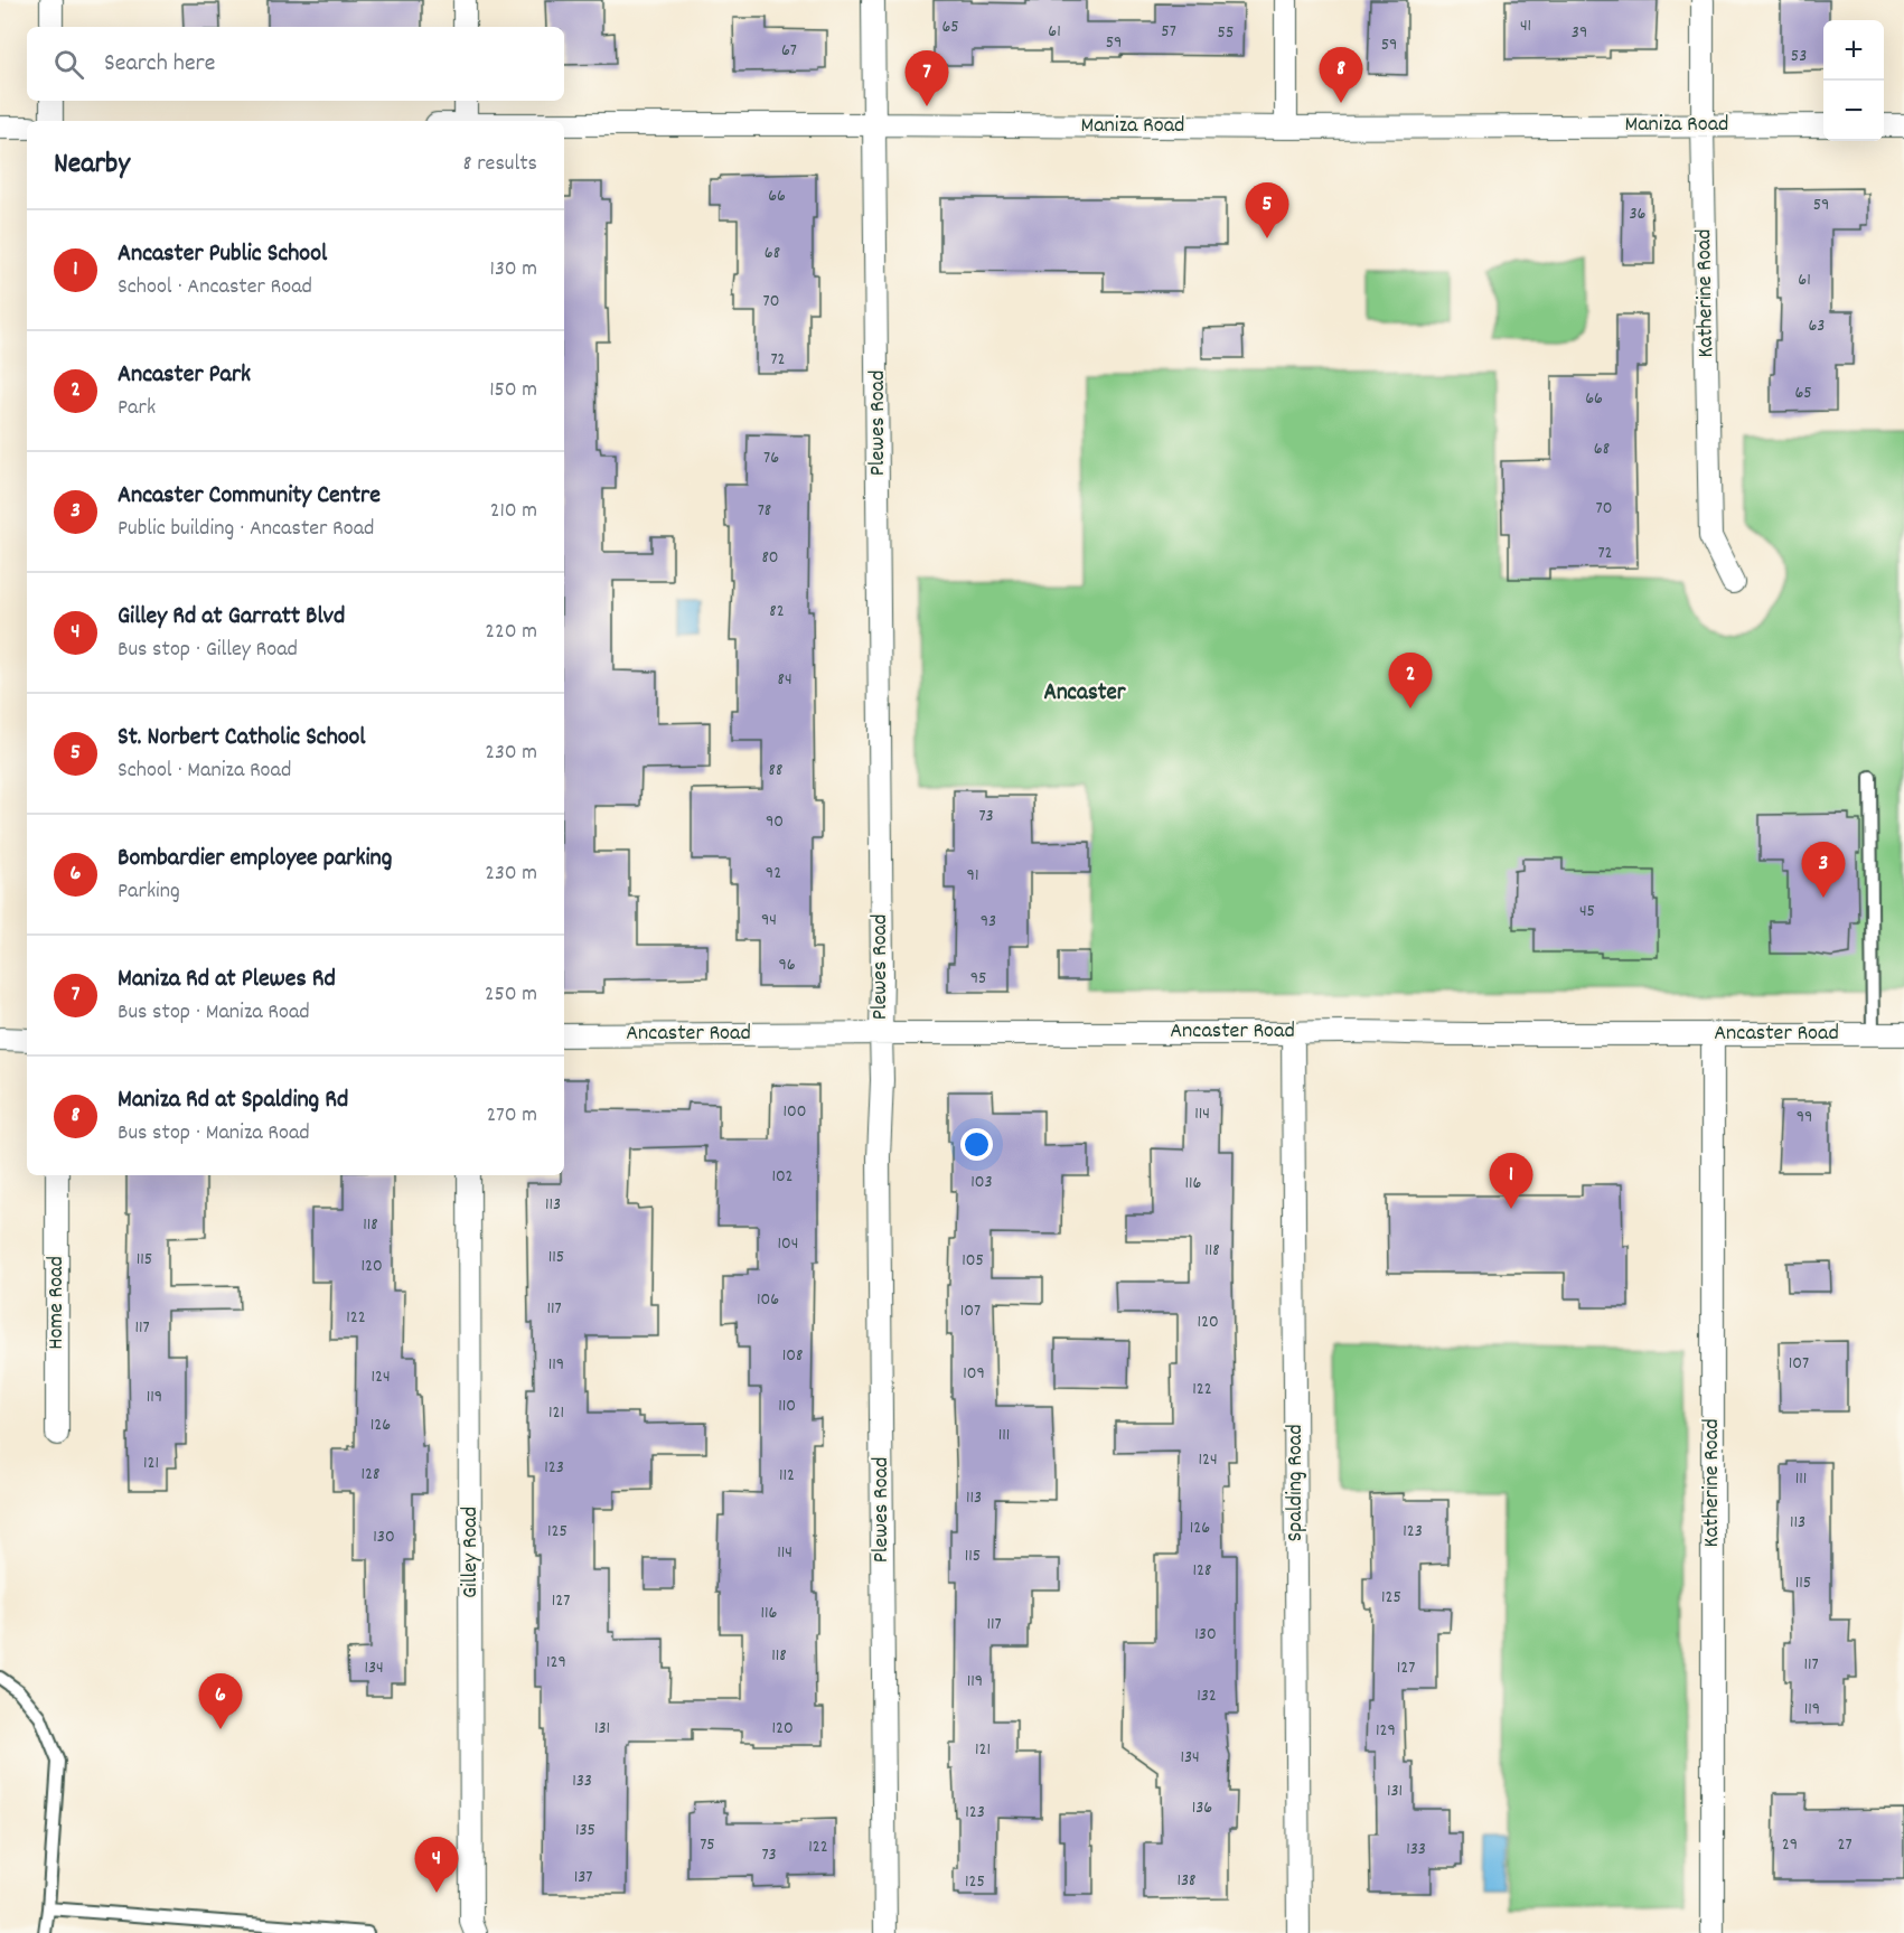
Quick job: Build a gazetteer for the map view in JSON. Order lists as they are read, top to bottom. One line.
{"streets":{"street":["Maniza Road","Katherine Road","Plewes Road","Ancaster Road","Home Road","Spalding Road","Gilley Road"]},"crossings":[["Maniza Road","Katherine Road"],["Maniza Road","Plewes Road"],["Katherine Road","Ancaster Road"],["Plewes Road","Ancaster Road"],["Ancaster Road","Spalding Road"]],"districts":["Ancaster"],"house_numbers":["41","65","61","57","55","39","59","59","67","53","66","59","36","68","61","70","63","72","65","66","68","76","70","78","72","80","82","84","88","73","90","92","91","45","94","93","96","95","100","114","99","102","103","116","113","118","104","118","115","115","105","120","106","117","107","122","120","117","108","107","119","109","124","122","119","110","121","126","111","124","121","123","128","112","111","113","113","126","125","123","130","114","115","128","115","125","127","116","117","130","118","129","117","134","127","119","132","119","131","120","129","121","134","133","131","136","123","135","75","29","27","122","133","73","137","138","125"],"page":{"map_buttons":["+","−"],"search":"Search here","pins":["8","7","5","2","3","1","6","4"],"heading":["Nearby","8 results"],"list":[{"mark":"1","name":"Ancaster Public School","note":"School · Ancaster Road","value":"130 m"},{"mark":"2","name":"Ancaster Park","note":"Park","value":"150 m"},{"mark":"3","name":"Ancaster Community Centre","note":"Public building · Ancaster Road","value":"210 m"},{"mark":"4","name":"Gilley Rd at Garratt Blvd","note":"Bus stop · Gilley Road","value":"220 m"},{"mark":"5","name":"St. Norbert Catholic School","note":"School · Maniza Road","value":"230 m"},{"mark":"6","name":"Bombardier employee parking","note":"Parking","value":"230 m"},{"mark":"7","name":"Maniza Rd at Plewes Rd","note":"Bus stop · Maniza Road","value":"250 m"},{"mark":"8","name":"Maniza Rd at Spalding Rd","note":"Bus stop · Maniza Road","value":"270 m"}]}}
